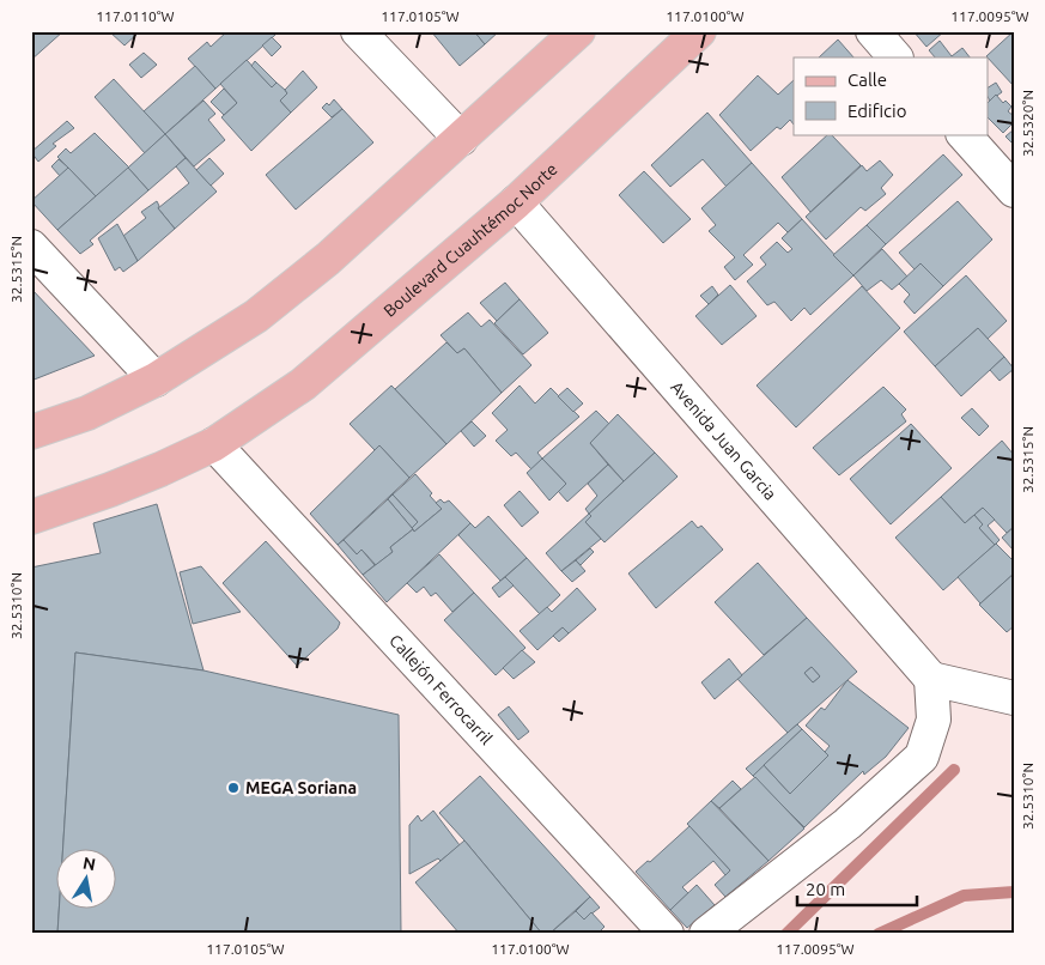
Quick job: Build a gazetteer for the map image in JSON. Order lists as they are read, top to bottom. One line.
{"streets":{"main road":["Boulevard Cuauhtémoc Norte"],"street":["Avenida Juan Garcia","Callejón Ferrocarril"]},"crossings":[["Boulevard Cuauhtémoc Norte","Avenida Juan Garcia"],["Boulevard Cuauhtémoc Norte","Callejón Ferrocarril"]],"places":["MEGA Soriana"],"legend":["Calle","Edificio"],"scale_bar":"20 m","north":"top","coordinates":["117.0110°W","117.0105°W","117.0100°W","117.0095°W","32.5320°N","32.5315°N","32.5310°N"]}
